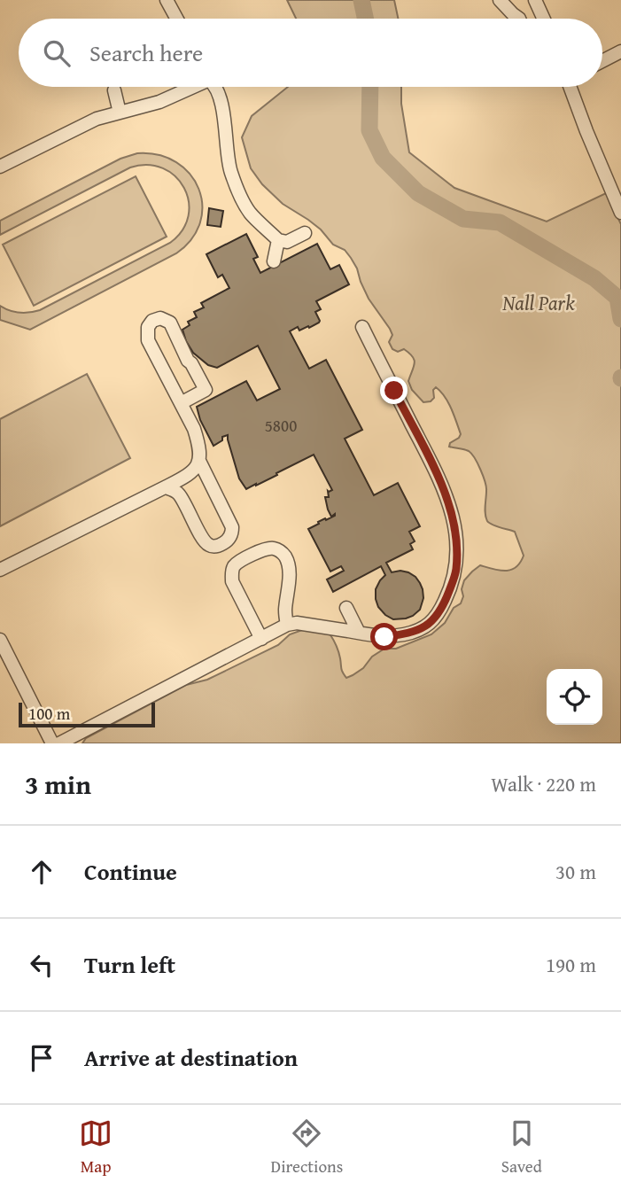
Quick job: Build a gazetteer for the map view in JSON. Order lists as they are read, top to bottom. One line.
{"parks":["Nall Park"],"house_numbers":["5800"],"scale_bar":"100 m","page":{"search":"Search here","scale":"100 m","heading":["3 min","Walk · 220 m"],"list":[["Continue","30 m"],["Turn left","190 m"],"Arrive at destination"],"nav":["Map","Directions","Saved"]}}
